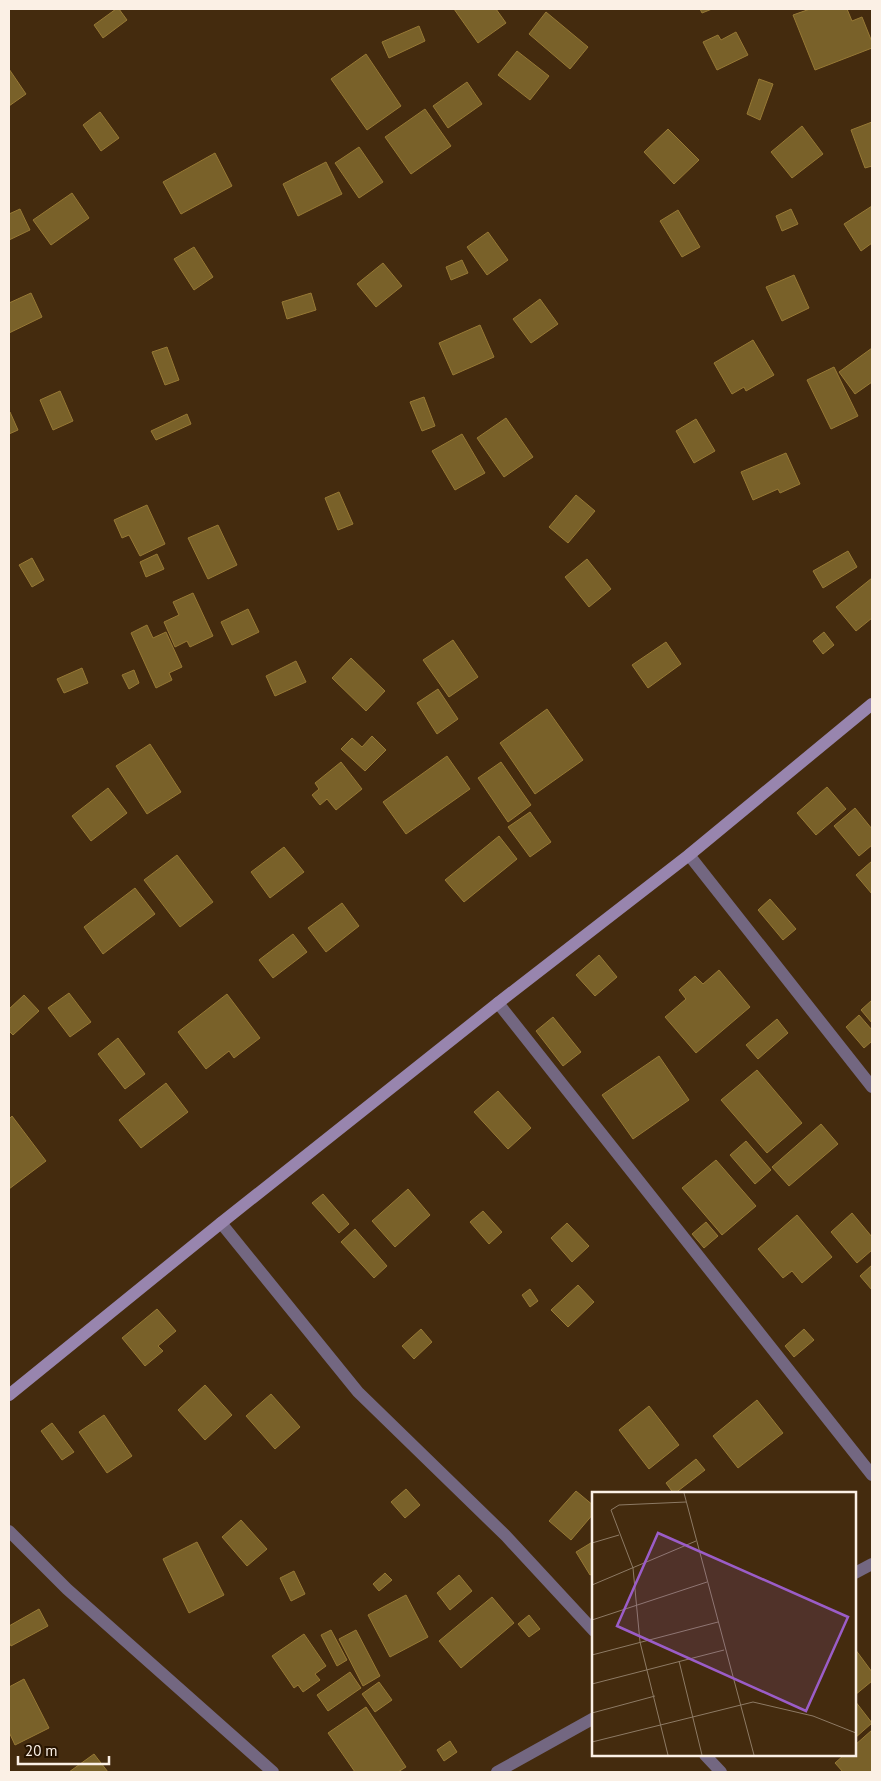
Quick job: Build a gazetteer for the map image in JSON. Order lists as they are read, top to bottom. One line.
{"scale_bar":"20 m"}
